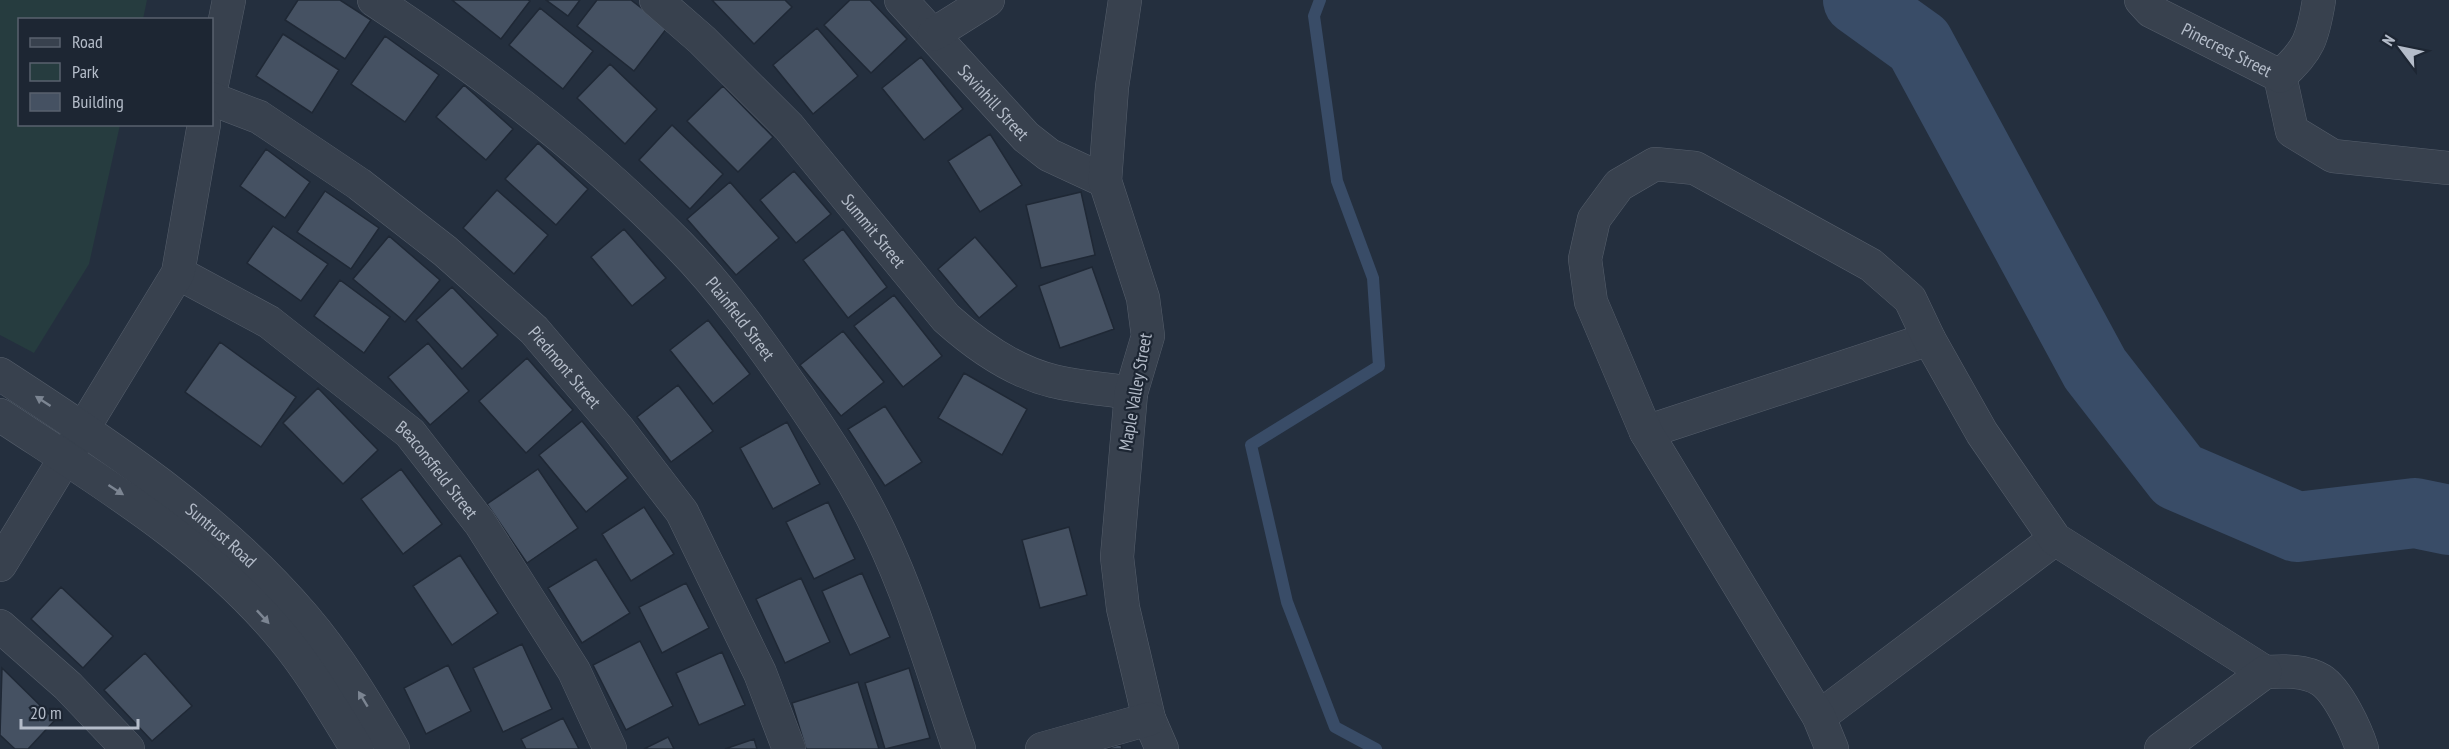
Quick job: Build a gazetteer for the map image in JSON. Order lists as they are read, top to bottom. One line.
{"streets":{"street":["Pinecrest Street","Savinhill Street","Summit Street","Plainfield Street","Piedmont Street","Maple Valley Street","Beaconsfield Street","Suntrust Road"]},"crossings":[["Savinhill Street","Maple Valley Street"],["Summit Street","Maple Valley Street"]],"legend":["Road","Park","Building"],"scale_bar":"20 m","north":"top left"}
